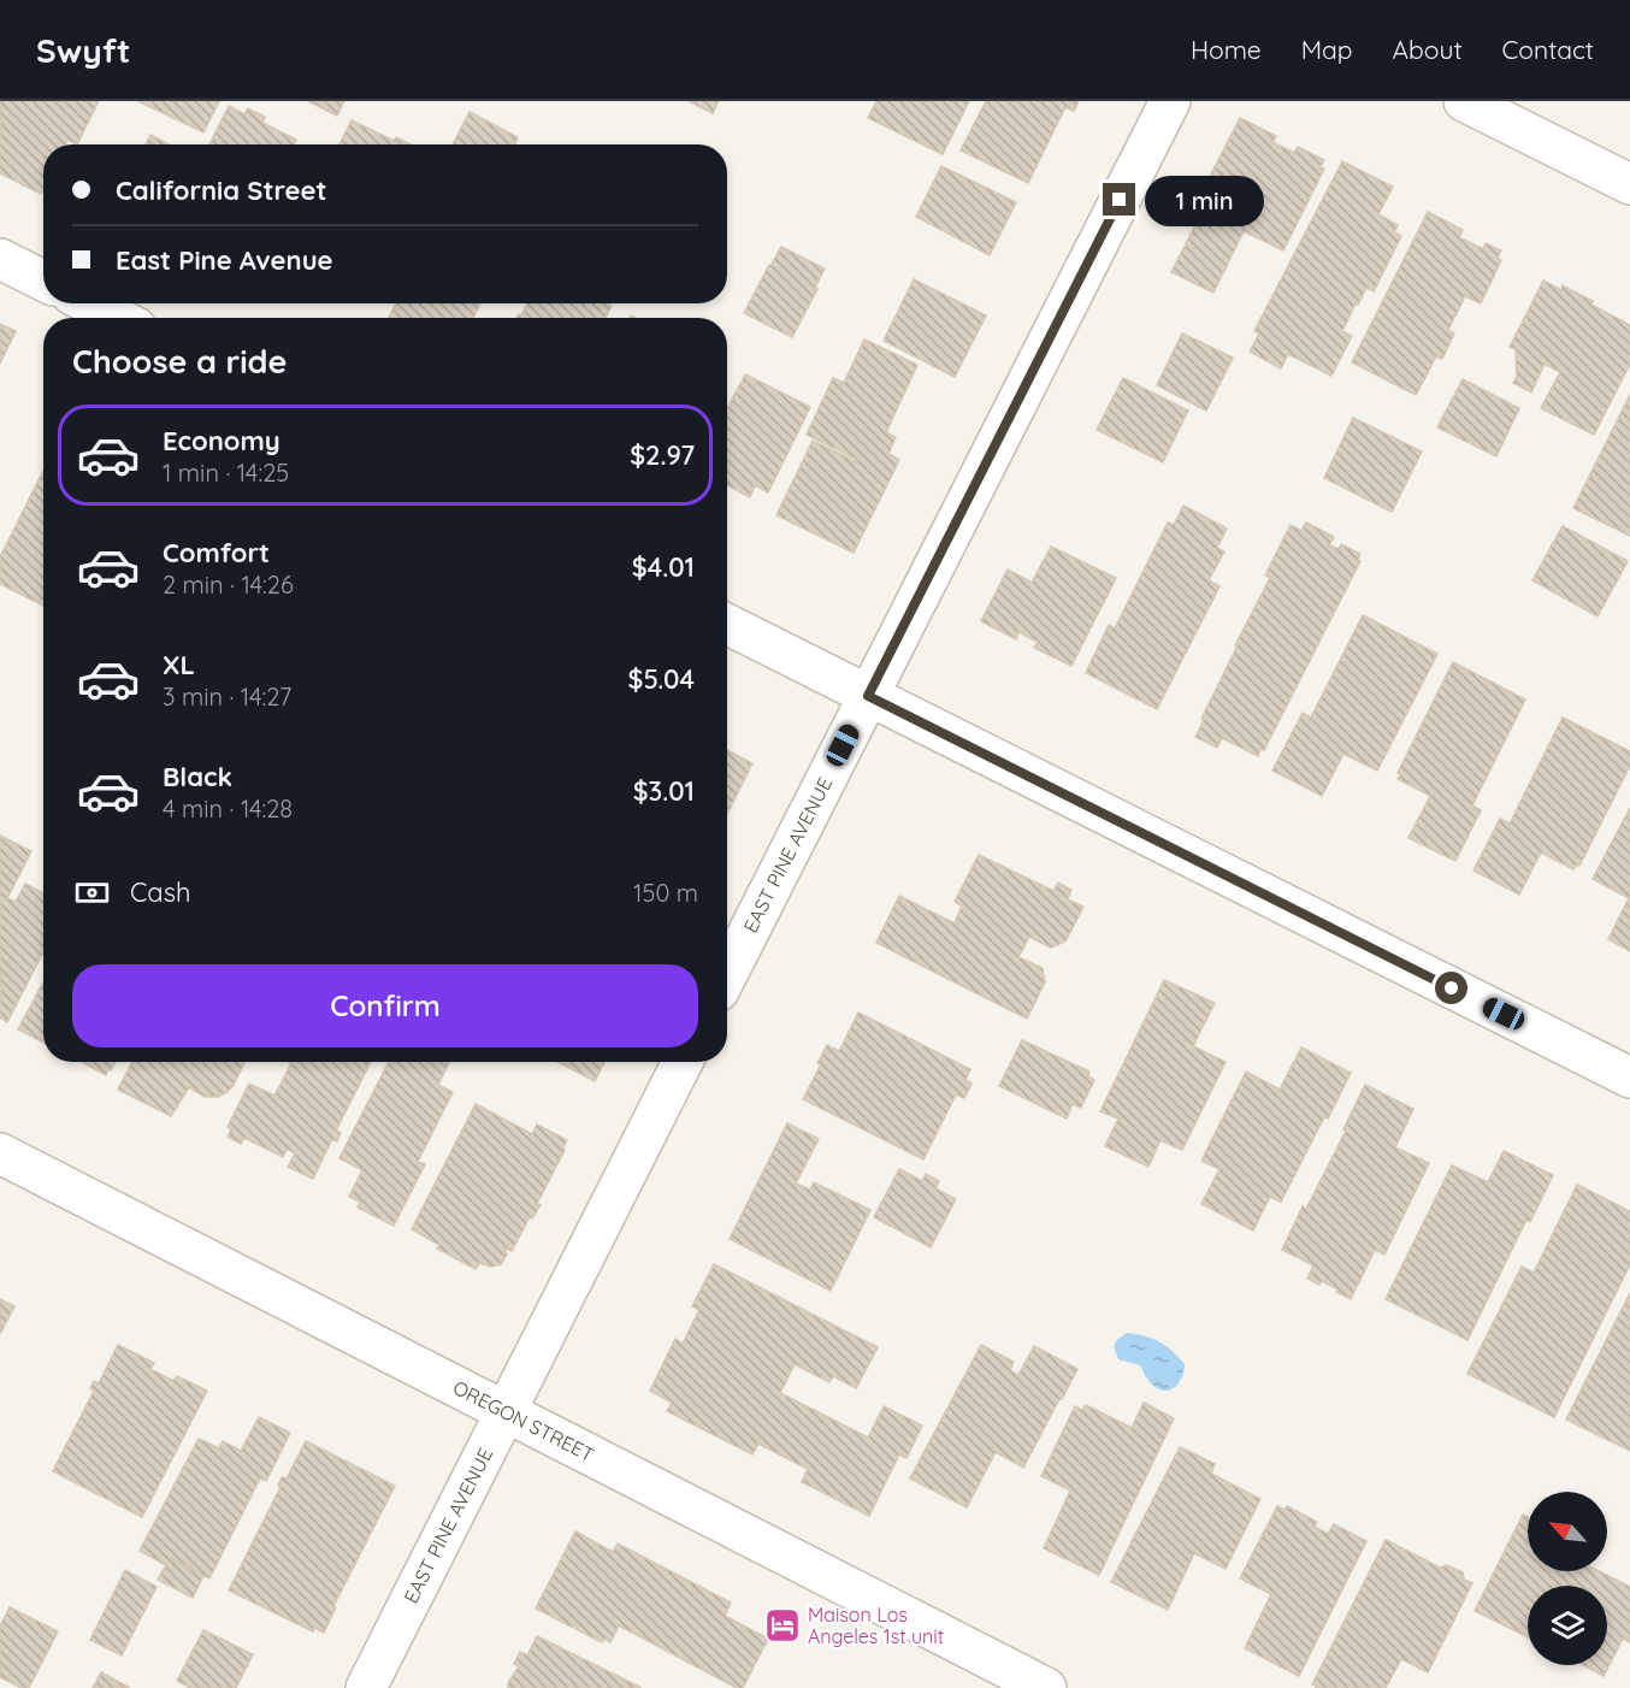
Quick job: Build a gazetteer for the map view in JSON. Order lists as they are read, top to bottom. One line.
{"streets":{"street":["EAST PINE AVENUE","OREGON STREET"]},"crossings":[["EAST PINE AVENUE","OREGON STREET"]],"places":{"hotel":["Maison Los Angeles 1st unit"]},"north":"top left","page":{"header":"Swyft","nav":["Home","Map","About","Contact"],"banner":["California Street","East Pine Avenue"],"bubble":"1 min","heading":"Choose a ride","list":[{"name":"Economy","note":"1 min · 14:25","value":"$2.97"},{"name":"Comfort","note":"2 min · 14:26","value":"$4.01"},{"name":"XL","note":"3 min · 14:27","value":"$5.04"},{"name":"Black","note":"4 min · 14:28","value":"$3.01"}],"pay":["Cash","150 m"],"buttons":"Confirm"}}
